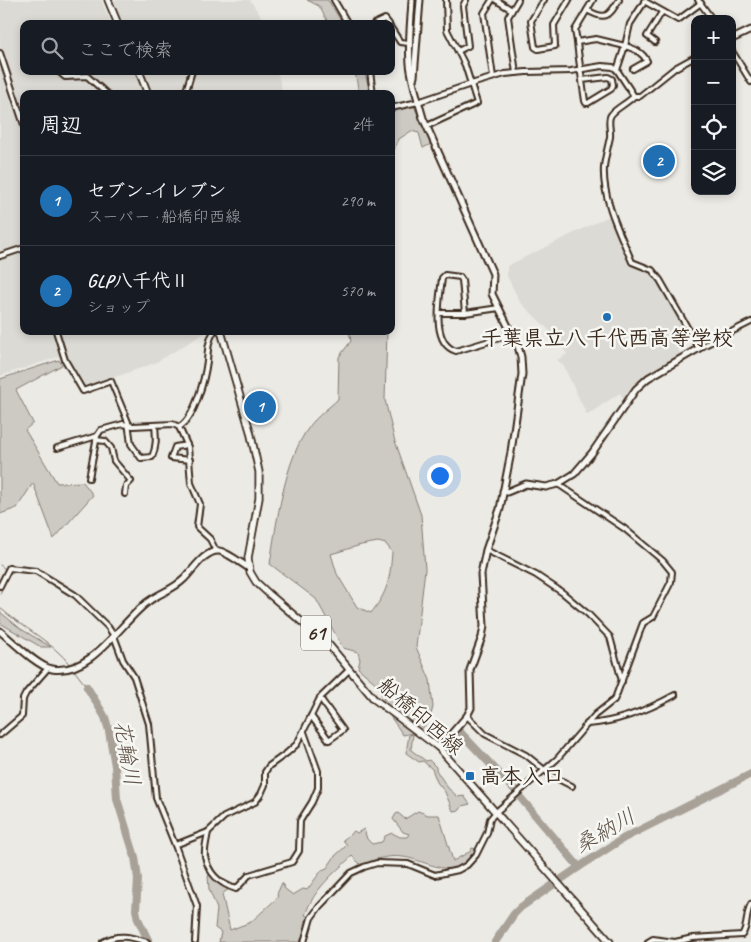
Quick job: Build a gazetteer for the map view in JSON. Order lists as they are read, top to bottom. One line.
{"streets":{"main road":["61","船橋印西線"]},"water":["花輪川","桑納川"],"places":{"other":["千葉県立八千代西高等学校"],"transit":["高本入口"]},"page":{"map_buttons":["+","−"],"search":"ここで検索","heading":["周辺","2件"],"pins":["2","1"],"list":[{"mark":"1","name":"セブン-イレブン","note":"スーパー · 船橋印西線","value":"290 m"},{"mark":"2","name":"GLP八千代Ⅱ","note":"ショップ","value":"570 m"}]}}
